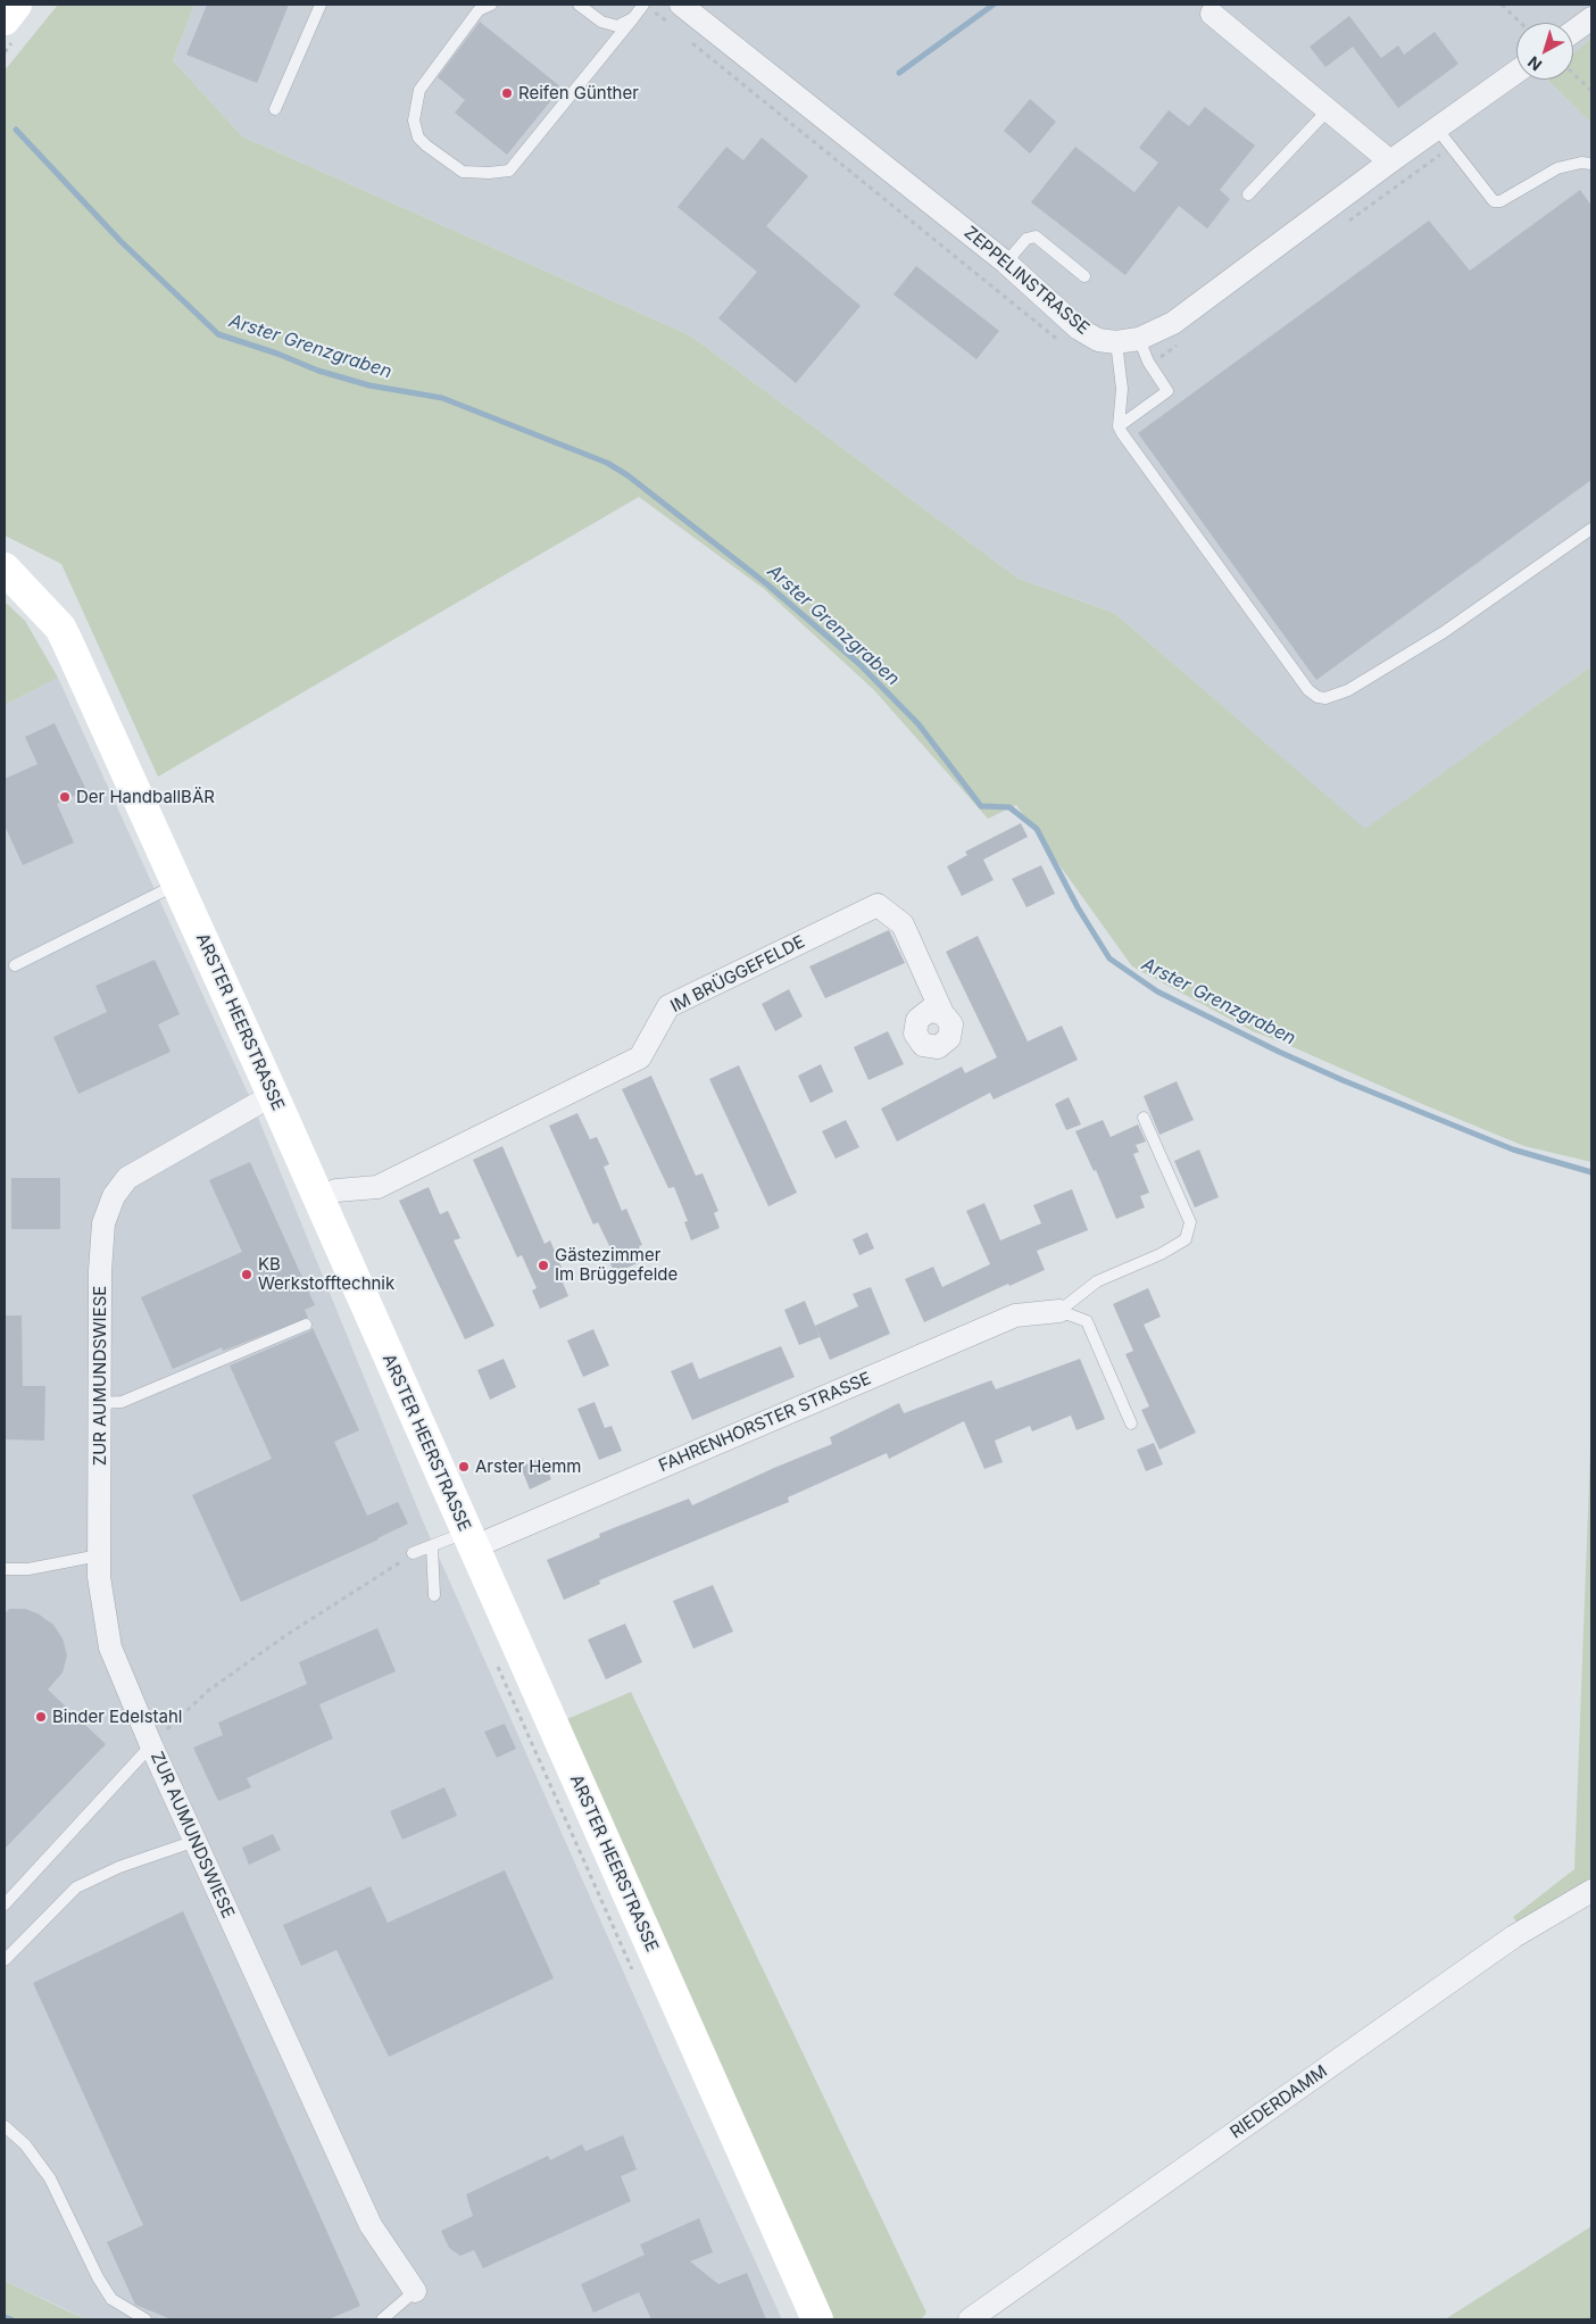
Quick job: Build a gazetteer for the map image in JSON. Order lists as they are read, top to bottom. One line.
{"streets":{"street":["ZEPPELINSTRASSE","IM BRÜGGEFELDE","ARSTER HEERSTRASSE","ZUR AUMUNDSWIESE","FAHRENHORSTER STRASSE","RIEDERDAMM"]},"crossings":[["IM BRÜGGEFELDE","ARSTER HEERSTRASSE"],["ARSTER HEERSTRASSE","ZUR AUMUNDSWIESE"],["ARSTER HEERSTRASSE","FAHRENHORSTER STRASSE"]],"water":["Arster Grenzgraben"],"places":["Reifen Günther","Der HandballBÄR","Gästezimmer Im Brüggefelde","KB Werkstofftechnik","Arster Hemm","Binder Edelstahl"],"north":"bottom left"}
